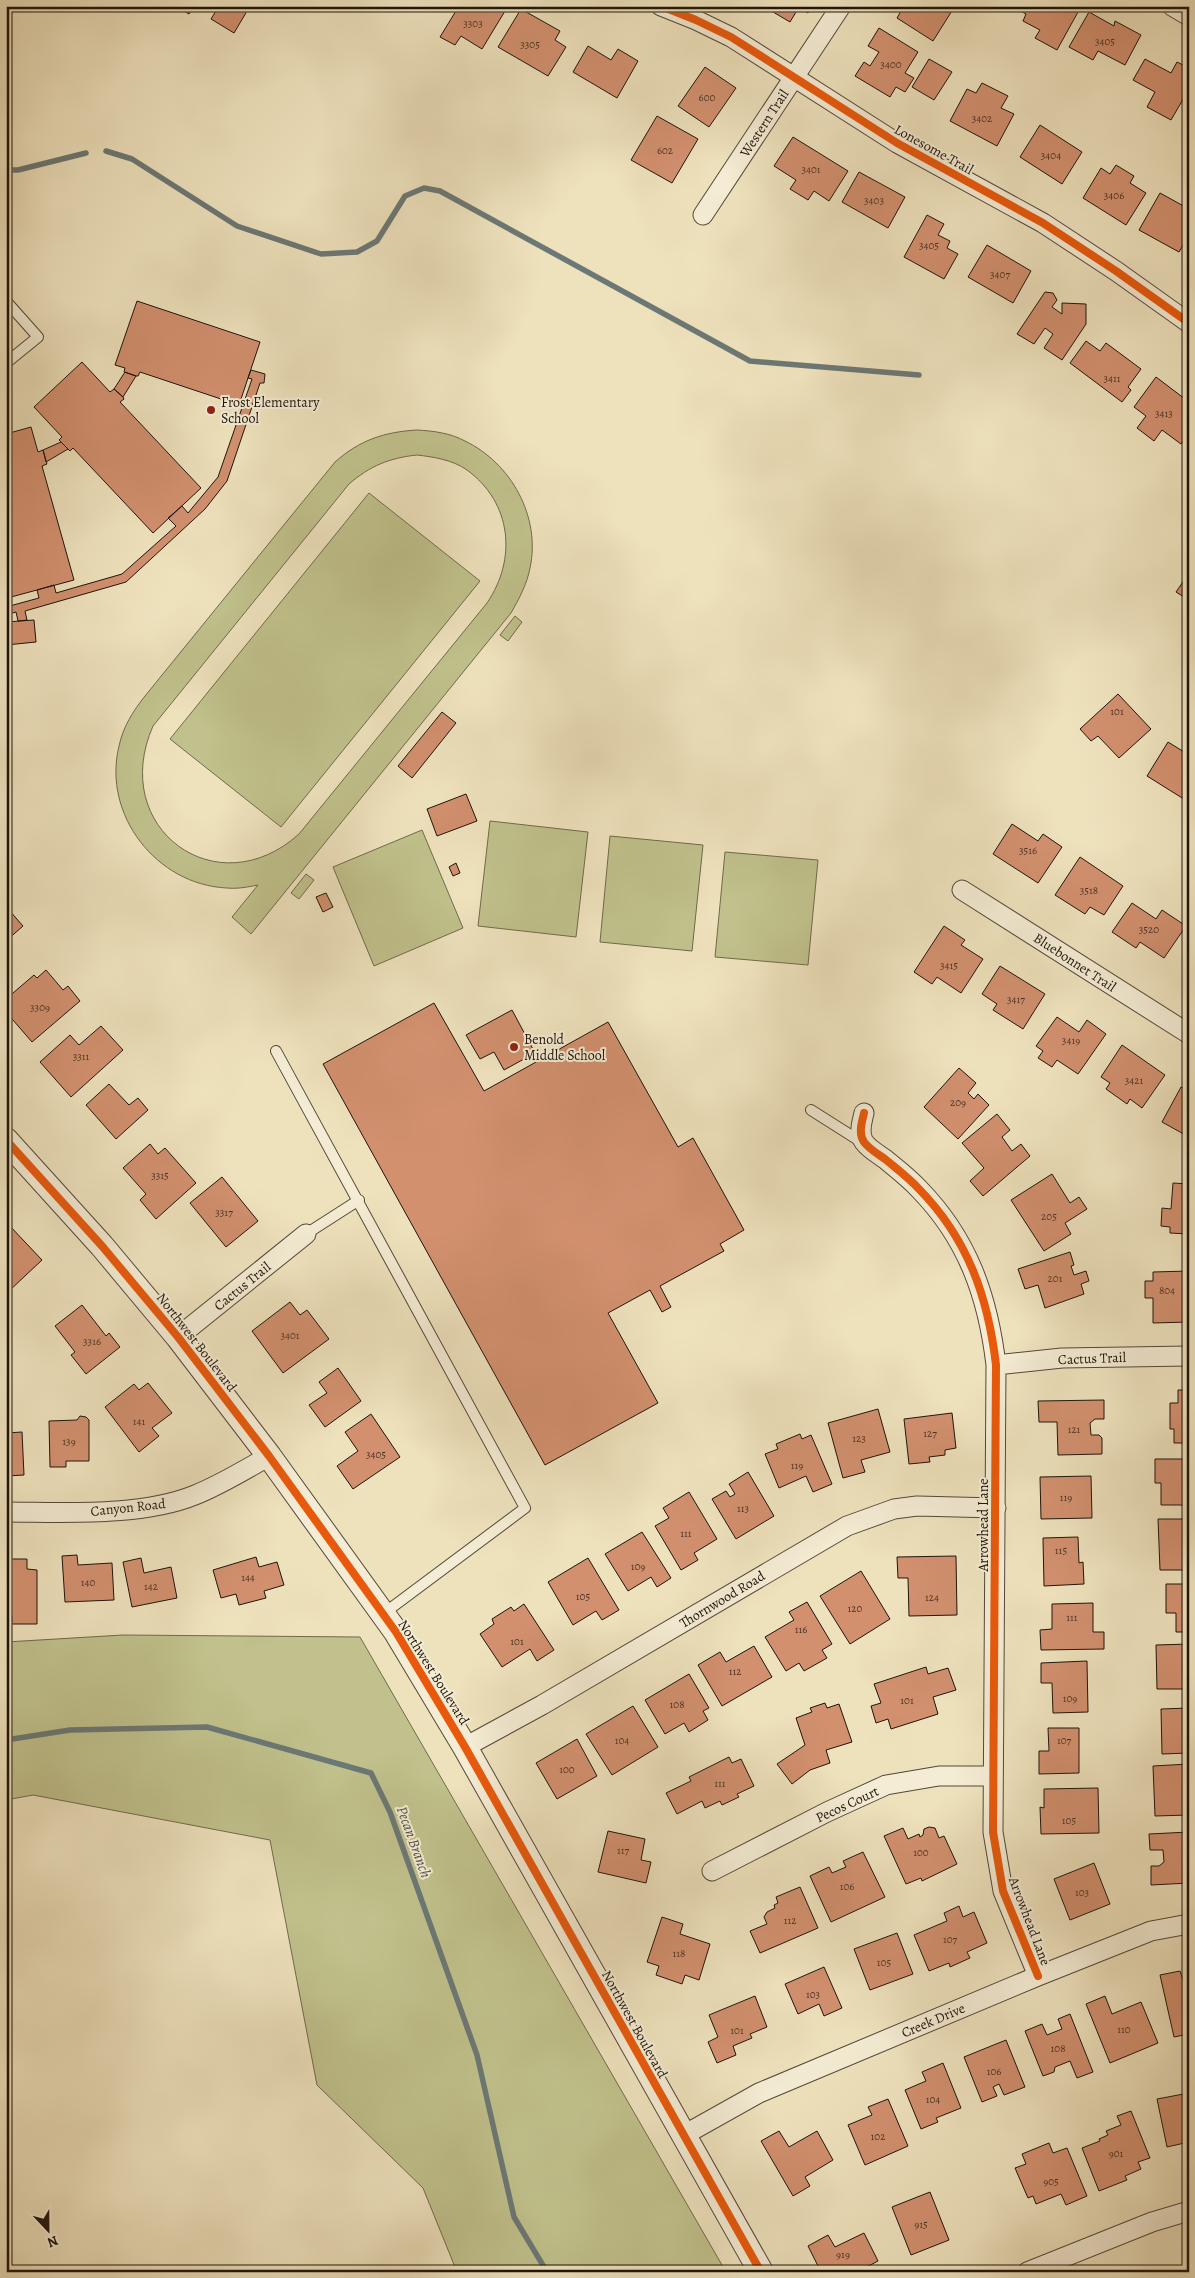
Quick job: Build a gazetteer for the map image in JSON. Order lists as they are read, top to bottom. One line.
{"streets":{"street":["Western Trail","Lonesome Trail","Bluebonnet Trail","Cactus Trail","Northwest Boulevard","Canyon Road","Arrowhead Lane","Thornwood Road","Pecos Court","Creek Drive"]},"crossings":[["Western Trail","Lonesome Trail"],["Cactus Trail","Northwest Boulevard"],["Cactus Trail","Arrowhead Lane"],["Northwest Boulevard","Canyon Road"],["Northwest Boulevard","Thornwood Road"],["Northwest Boulevard","Creek Drive"],["Arrowhead Lane","Thornwood Road"],["Arrowhead Lane","Pecos Court"],["Arrowhead Lane","Creek Drive"]],"water":["Pecan Branch"],"places":["Frost Elementary School","Benold Middle School"],"house_numbers":["3303","3405","3305","3400","600","3402","602","3404","3401","3406","3403","3405","3407","3411","3413","101","3516","3518","3520","3415","3417","3309","3419","3311","3421","209","3315","3317","205","201","804","3401","3316","141","121","127","123","139","3405","119","119","113","111","115","109","144","140","142","105","124","120","111","116","101","112","109","101","108","104","107","100","111","105","117","100","106","103","112","107","118","105","103","110","101","108","106","104","102","901","905","915","919"],"north":"bottom"}
